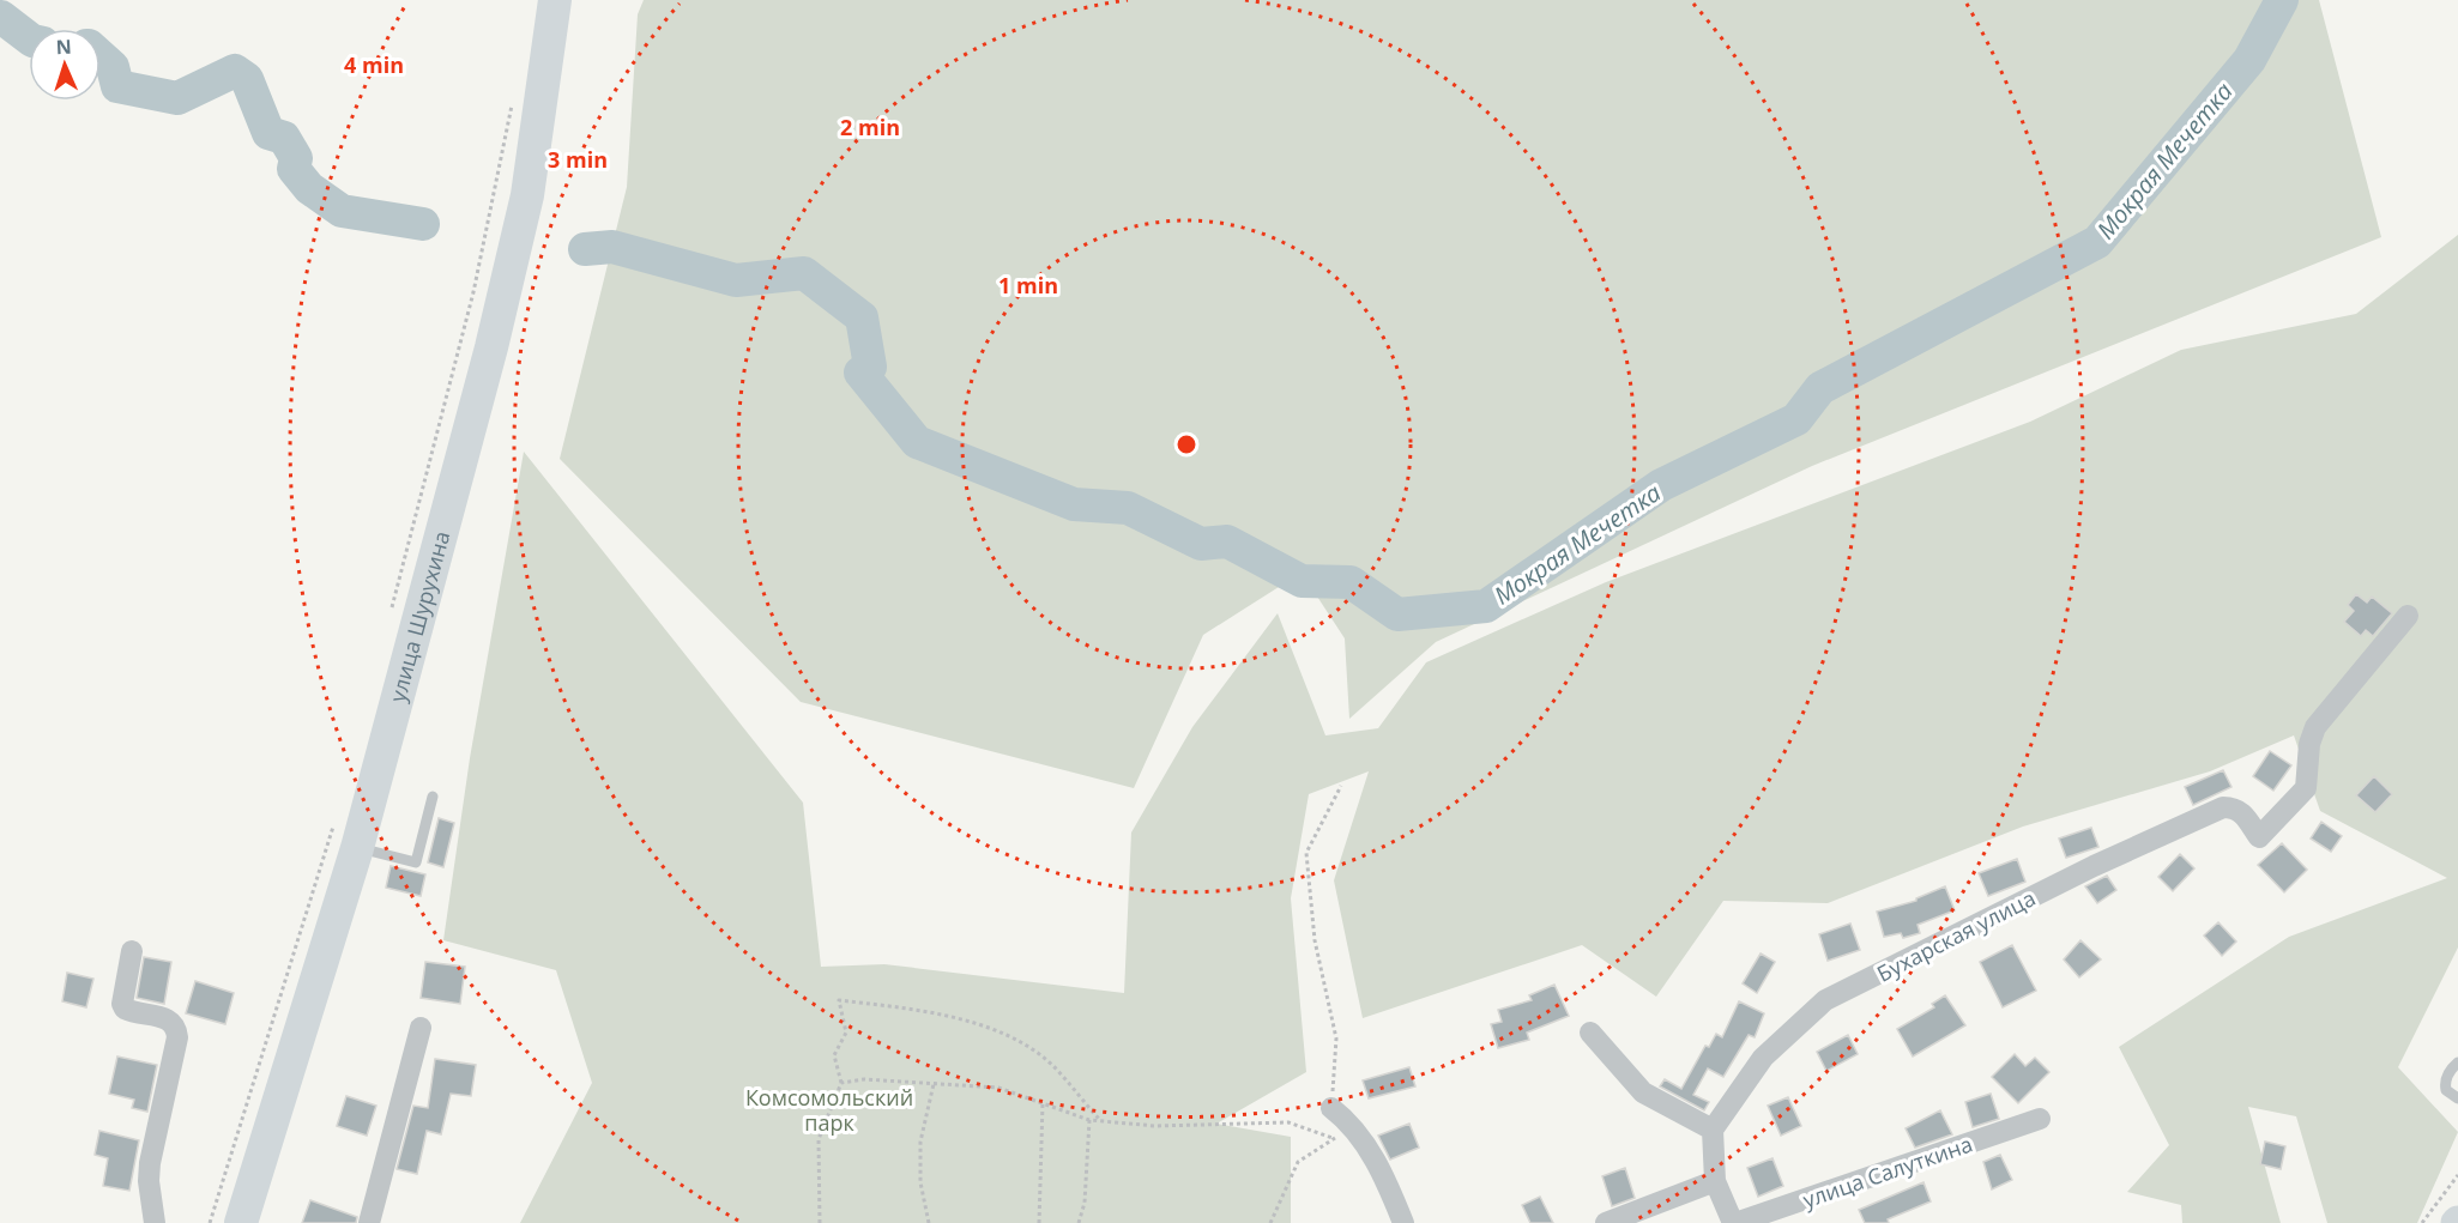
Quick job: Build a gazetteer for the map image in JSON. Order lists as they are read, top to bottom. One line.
{"streets":{"highway":["улица Шурухина"],"street":["Бухарская улица","улица Салуткина"]},"water":["Мокрая Мечетка"],"parks":["Комсомольский парк"],"north":"top","rings":["4 min","2 min","3 min","1 min"]}
